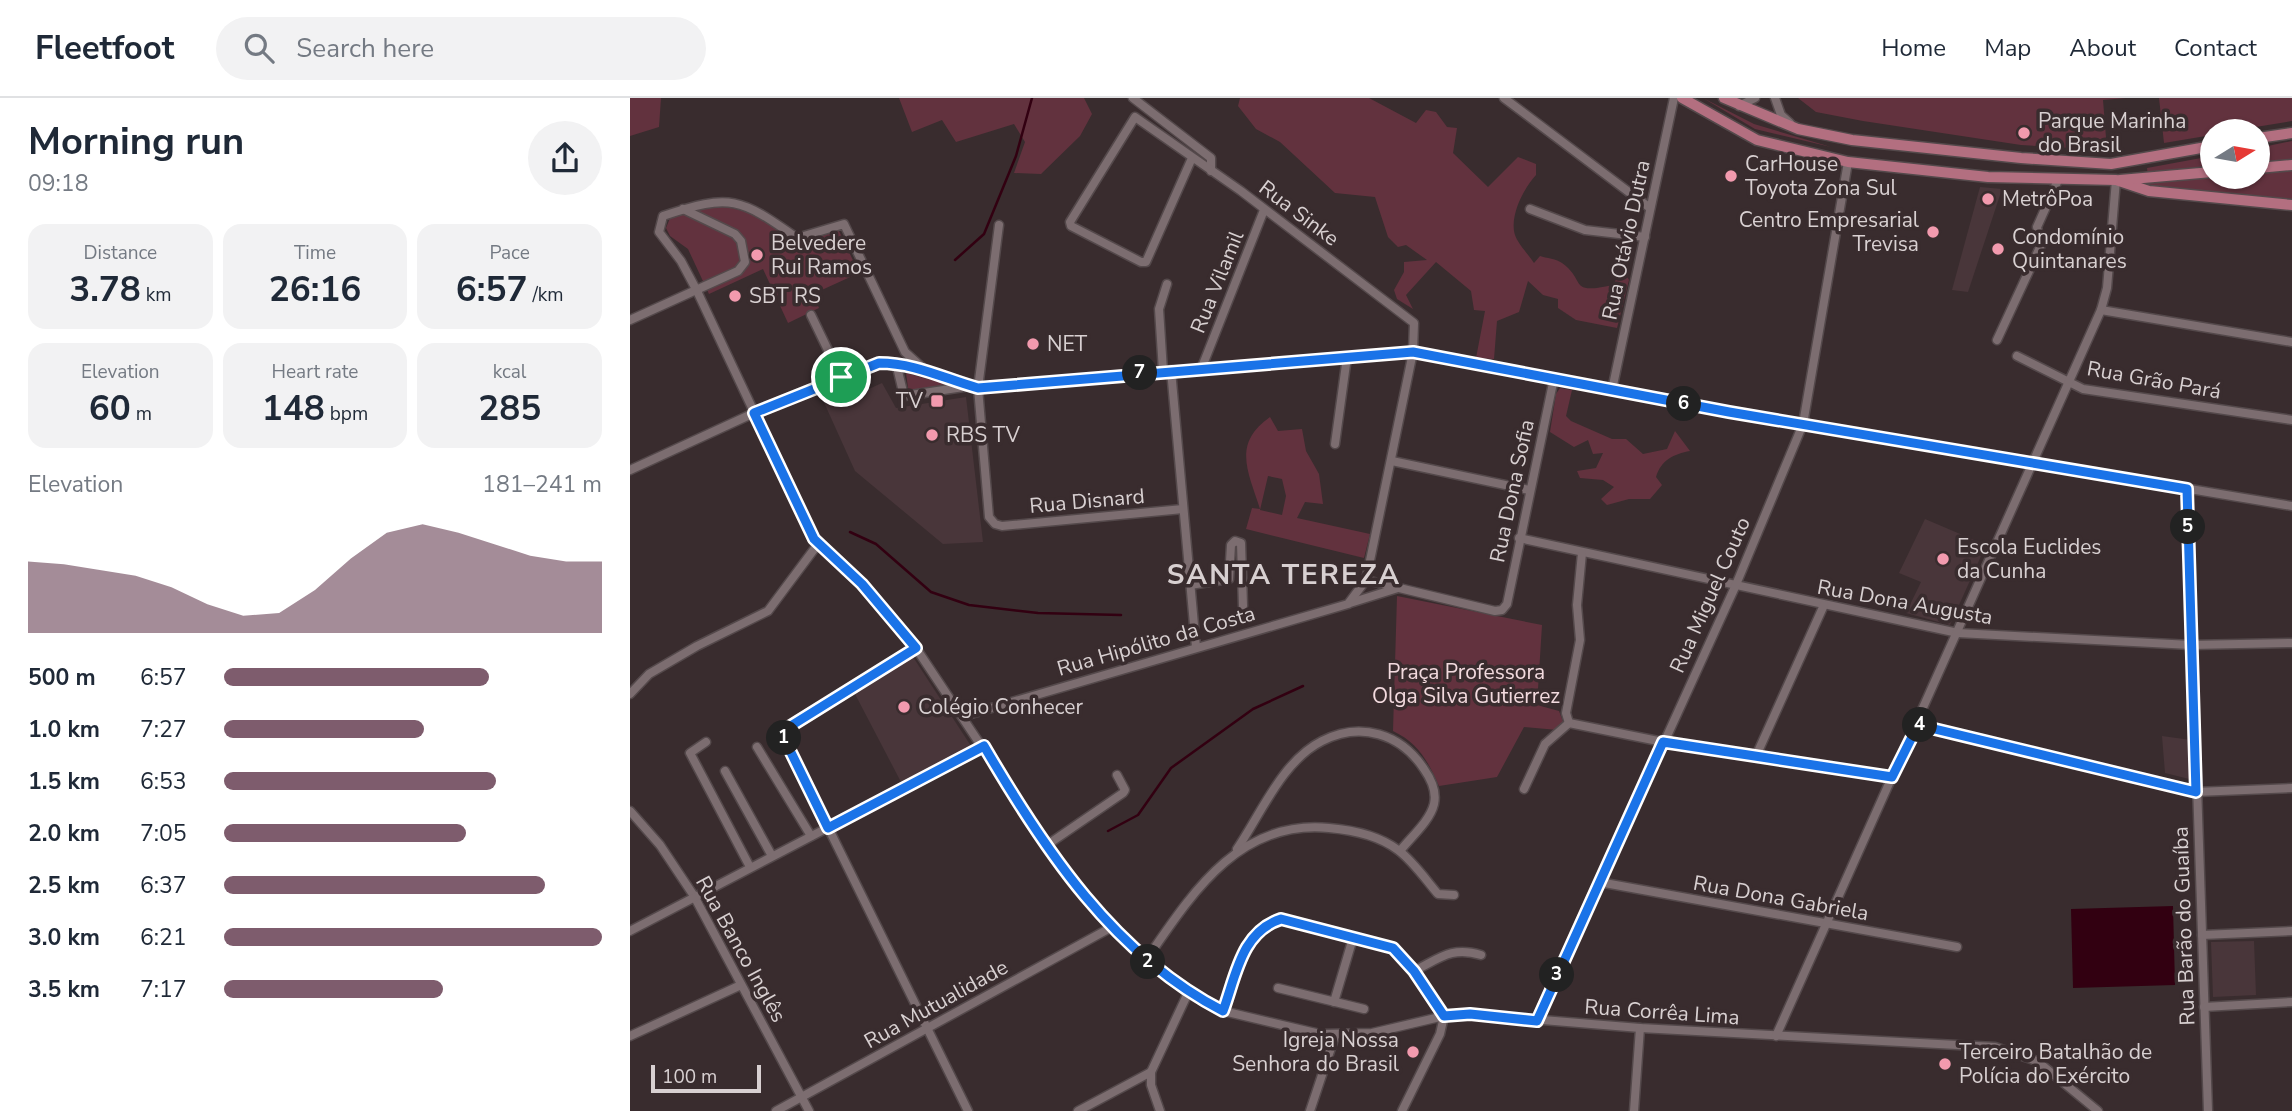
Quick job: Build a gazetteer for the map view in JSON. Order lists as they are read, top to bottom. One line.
{"streets":{"street":["Rua Sinke","Rua Otávio Dutra","Rua Vilamil","Rua Grão Pará","Rua Dona Sofia","Rua Disnard","Rua Miguel Couto","Rua Dona Augusta","Rua Hipólito da Costa","Rua Dona Gabriela","Rua Barão do Guaíba","Rua Banco Inglês","Rua Mutualidade","Rua Corrêa Lima"]},"crossings":[["Rua Sinke","Rua Vilamil"],["Rua Dona Sofia","Rua Dona Augusta"],["Rua Dona Sofia","Rua Hipólito da Costa"],["Rua Miguel Couto","Rua Dona Augusta"],["Rua Miguel Couto","Rua Dona Gabriela"],["Rua Miguel Couto","Rua Corrêa Lima"],["Rua Dona Augusta","Rua Barão do Guaíba"],["Rua Hipólito da Costa","Rua Corrêa Lima"],["Rua Banco Inglês","Rua Mutualidade"],["Rua Mutualidade","Rua Corrêa Lima"]],"districts":["SANTA TEREZA"],"parks":["Praça Professora Olga Silva Gutierrez"],"places":{"other":["Parque Marinha do Brasil","CarHouse Toyota Zona Sul","MetrôPoa","Centro Empresarial Trevisa","Condomínio Quintanares","Belvedere Rui Ramos","SBT RS","NET","RBS TV","Escola Euclides da Cunha","Colégio Conhecer","Igreja Nossa Senhora do Brasil","Terceiro Batalhão de Polícia do Exército"],"transit":["TV"]},"scale_bar":"100 m","north":"right","page":{"header":"Fleetfoot","search":"Search here","nav":["Home","Map","About","Contact"],"heading":["Morning run","09:18"],"stats":[["Distance","3.78 km"],["Time","26:16"],["Pace","6:57 /km"],["Elevation","60 m"],["Heart rate","148 bpm"],["kcal","285"]],"pins":["7","6","5","4","1","2","3"],"chart":["Elevation","181–241 m"],"list":[{"name":"500 m","note":"6:57"},{"name":"1.0 km","note":"7:27"},{"name":"1.5 km","note":"6:53"},{"name":"2.0 km","note":"7:05"},{"name":"2.5 km","note":"6:37"},{"name":"3.0 km","note":"6:21"},{"name":"3.5 km","note":"7:17"}],"scale":"100 m"}}
